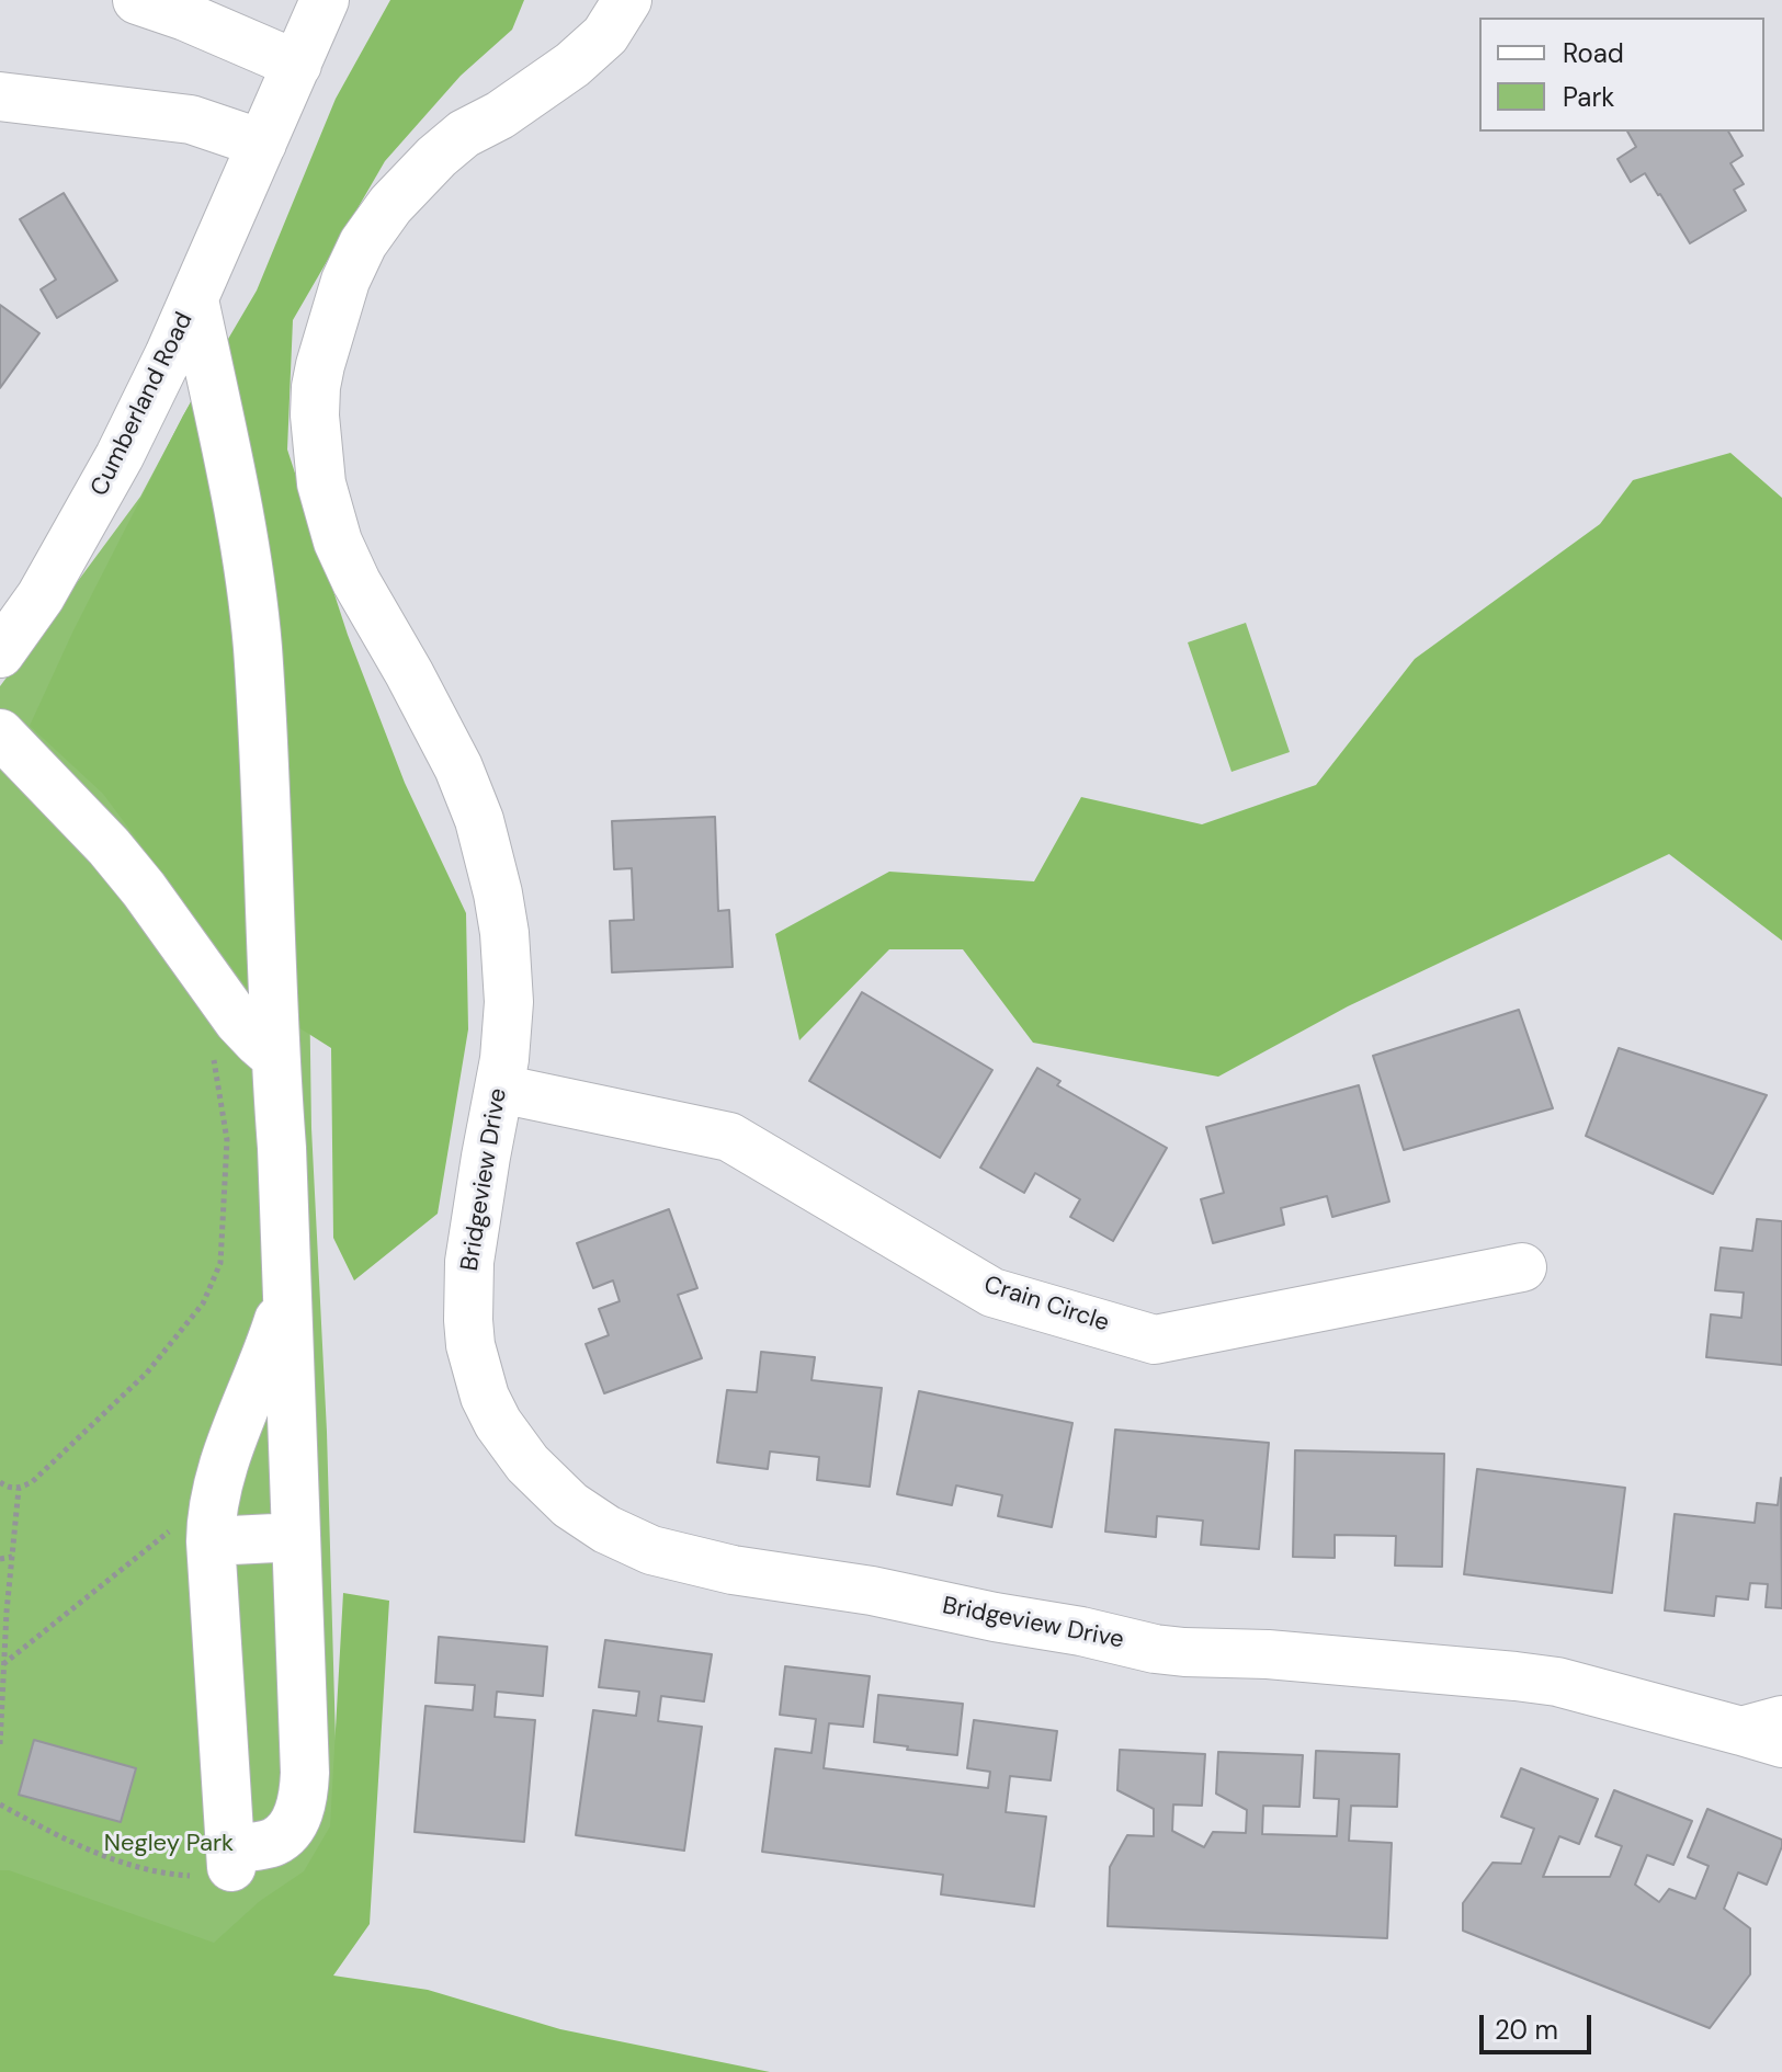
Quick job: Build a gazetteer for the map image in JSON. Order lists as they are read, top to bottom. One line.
{"streets":{"street":["Cumberland Road","Bridgeview Drive","Crain Circle"]},"crossings":[["Bridgeview Drive","Crain Circle"]],"parks":["Negley Park"],"legend":["Road","Park"],"scale_bar":"20 m"}
